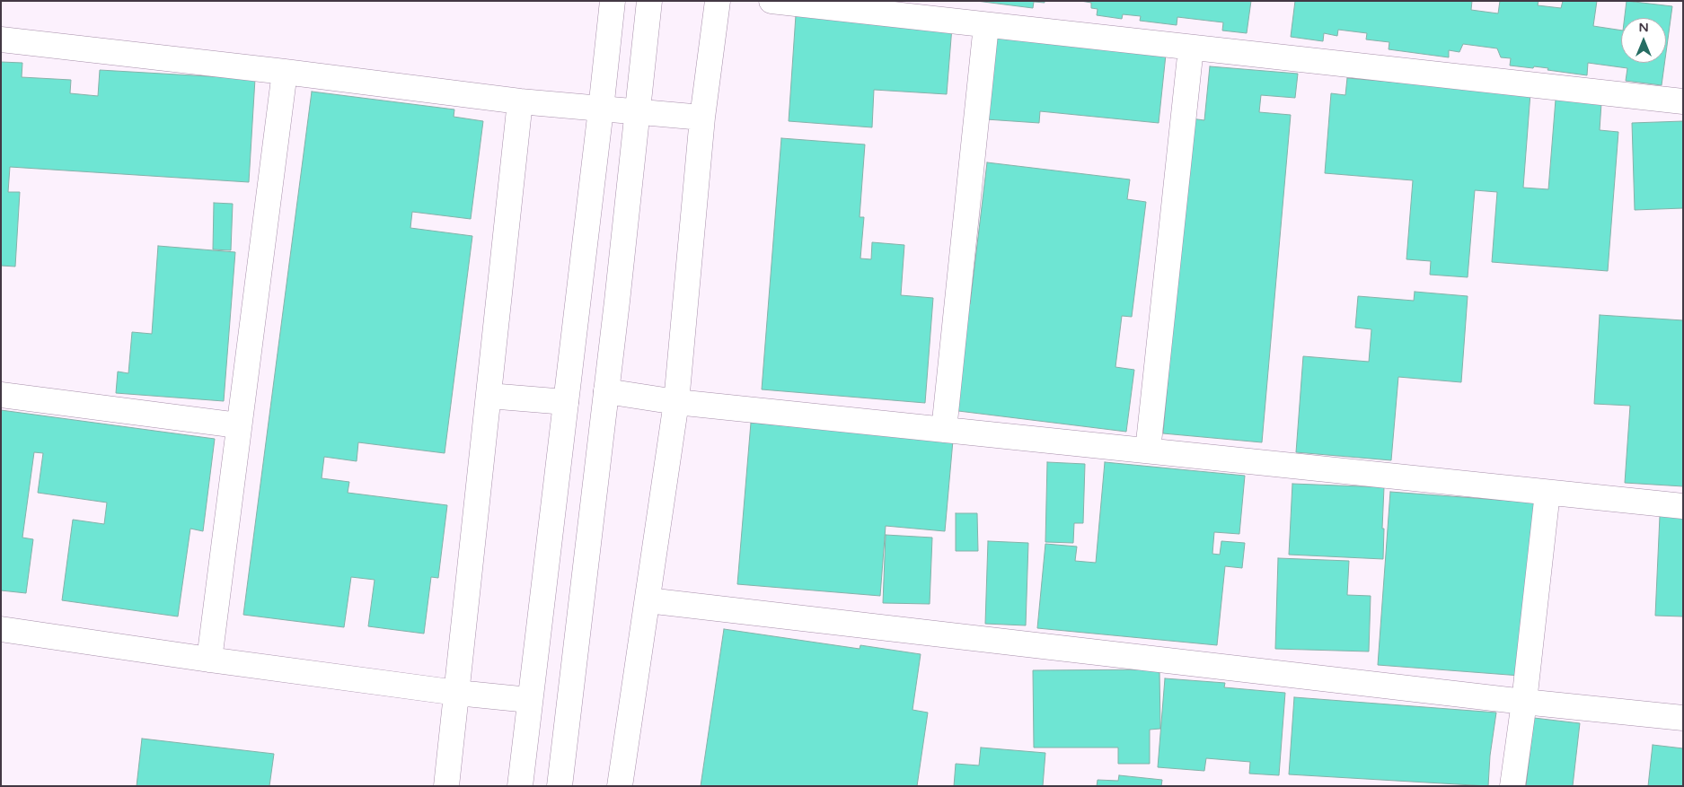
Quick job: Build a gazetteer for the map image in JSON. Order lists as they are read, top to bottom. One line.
{"north":"top"}
